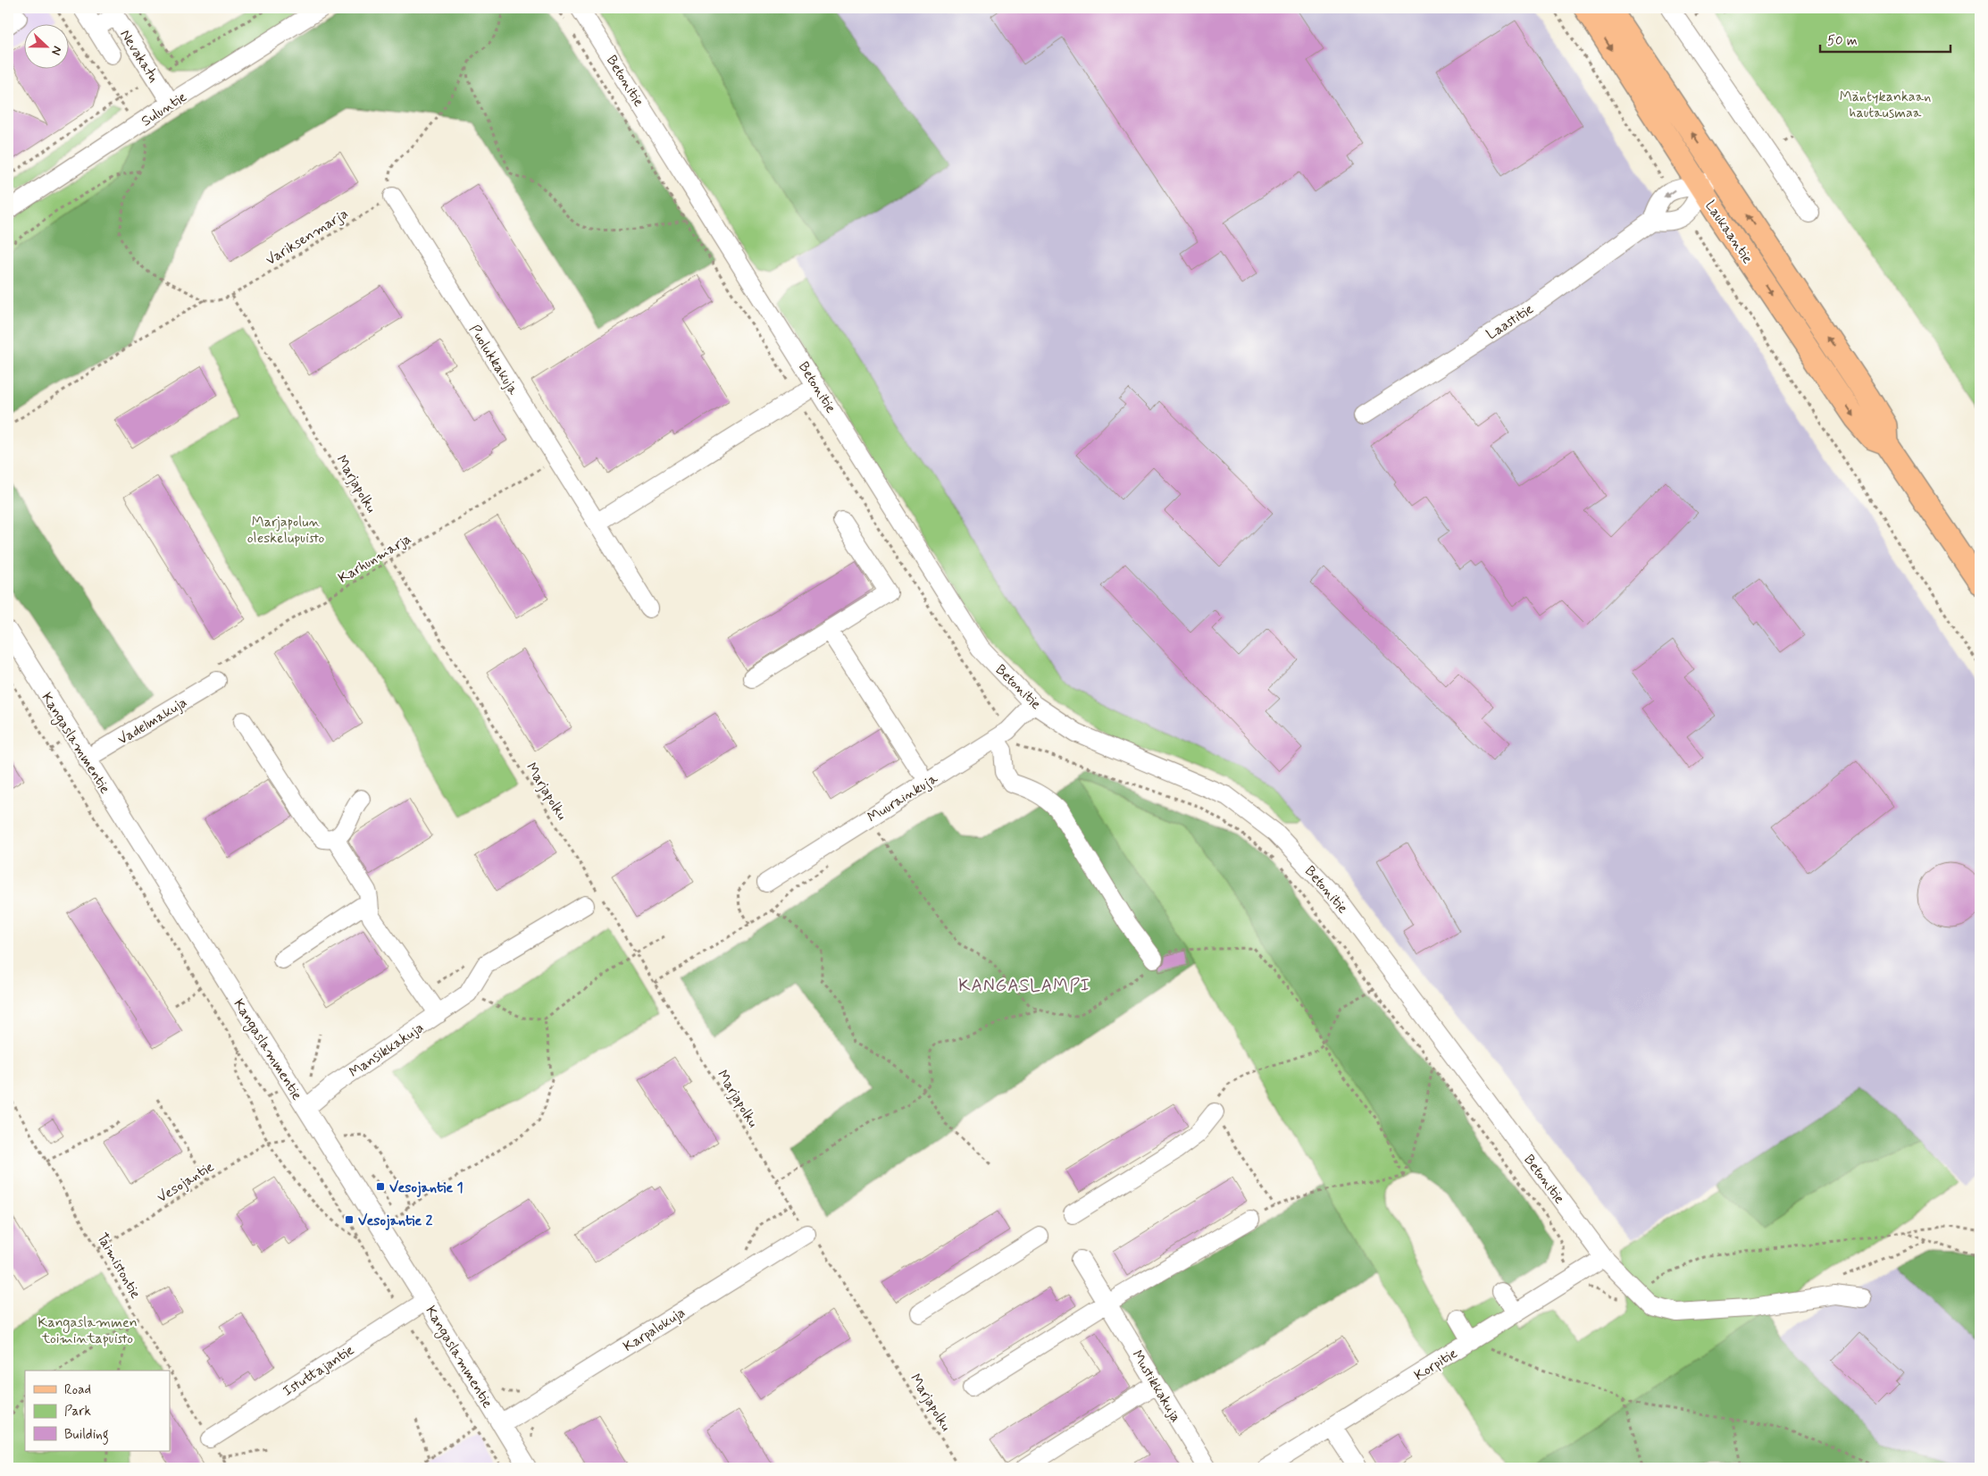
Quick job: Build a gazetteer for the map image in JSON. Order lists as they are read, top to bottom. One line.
{"streets":{"main road":["Laukaantie"],"street":["Nevakatu","Betonitie","Suluntie","Laastitie","Puolukkakuja","Vadelmakuja","Kangaslammentie","Muurainkuja","Mansikkakuja","Karpalokuja","Korpitie","Istuttajantie","Mustikkakuja"],"path":["Variksenmarja","Marjapolku","Karhunmarja","Vesojantie","Taimistontie"]},"crossings":[["Nevakatu","Suluntie"],["Betonitie","Muurainkuja"],["Betonitie","Korpitie"],["Variksenmarja","Puolukkakuja"],["Variksenmarja","Marjapolku"],["Puolukkakuja","Karhunmarja"],["Marjapolku","Karhunmarja"],["Marjapolku","Karpalokuja"],["Karhunmarja","Vadelmakuja"],["Vadelmakuja","Kangaslammentie"],["Kangaslammentie","Mansikkakuja"],["Kangaslammentie","Karpalokuja"],["Kangaslammentie","Istuttajantie"],["Vesojantie","Taimistontie"],["Taimistontie","Istuttajantie"]],"districts":["KANGASLAMPI"],"parks":["Mäntykankaan hautausmaa","Marjapolun oleskelupuisto","Kangaslammen toimintapuisto"],"places":{"transit":["Vesojantie 1","Vesojantie 2"]},"legend":["Road","Park","Building"],"scale_bar":"50 m","north":"right"}
